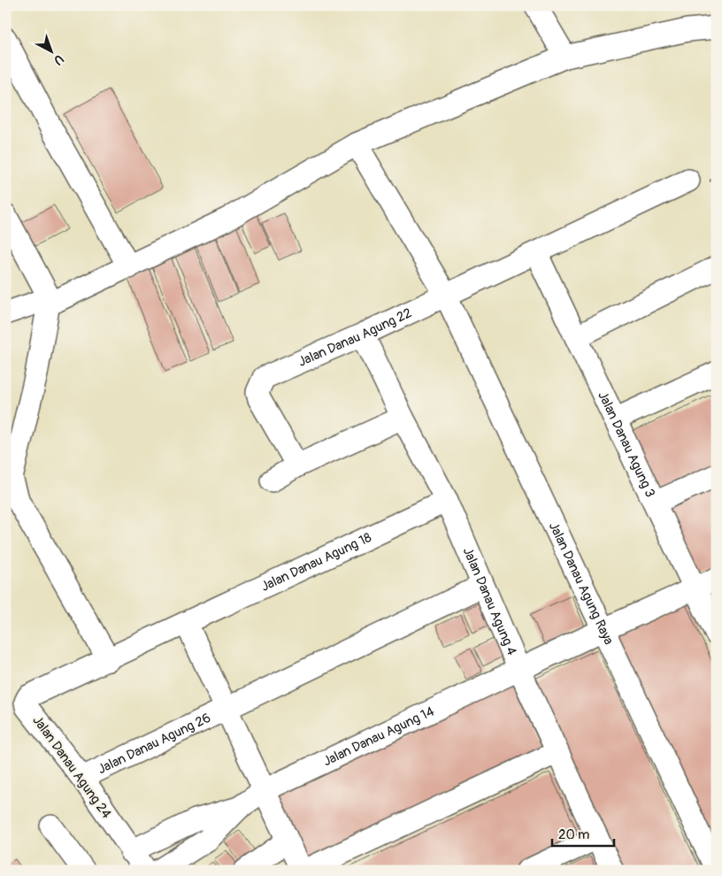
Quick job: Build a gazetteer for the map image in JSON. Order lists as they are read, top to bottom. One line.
{"streets":{"street":["Jalan Danau Agung 22","Jalan Danau Agung 3","Jalan Danau Agung 18","Jalan Danau Agung Raya","Jalan Danau Agung 4","Jalan Danau Agung 14","Jalan Danau Agung 26","Jalan Danau Agung 24"]},"crossings":[["Jalan Danau Agung 22","Jalan Danau Agung 3"],["Jalan Danau Agung 22","Jalan Danau Agung Raya"],["Jalan Danau Agung 22","Jalan Danau Agung 4"],["Jalan Danau Agung 3","Jalan Danau Agung 14"],["Jalan Danau Agung 18","Jalan Danau Agung 4"],["Jalan Danau Agung 18","Jalan Danau Agung 24"],["Jalan Danau Agung Raya","Jalan Danau Agung 14"],["Jalan Danau Agung 4","Jalan Danau Agung 14"],["Jalan Danau Agung 4","Jalan Danau Agung 26"],["Jalan Danau Agung 14","Jalan Danau Agung 24"],["Jalan Danau Agung 26","Jalan Danau Agung 24"]],"scale_bar":"20 m","north":"bottom right"}
